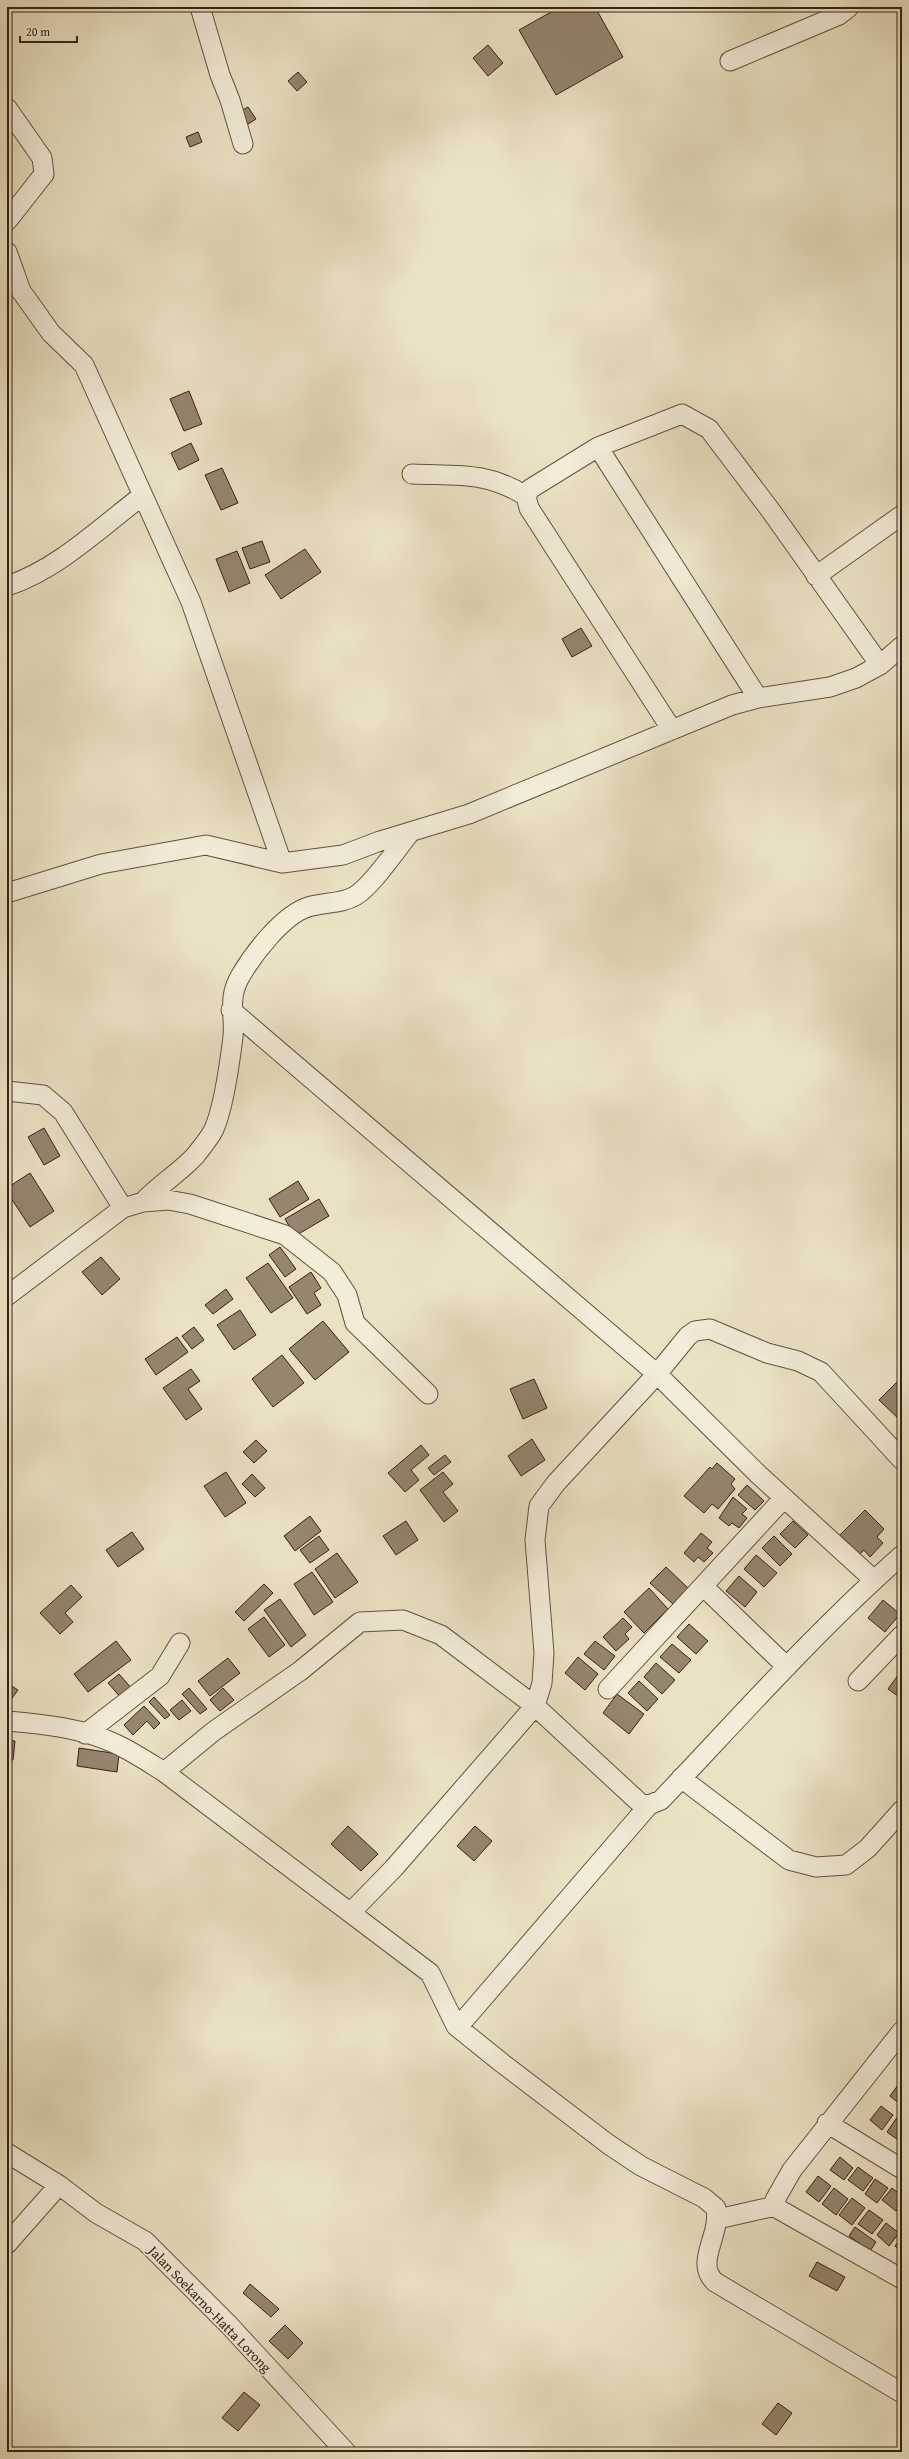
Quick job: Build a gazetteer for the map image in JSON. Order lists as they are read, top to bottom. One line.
{"streets":{"street":["Jalan Soekarno-Hatta Lorong"]},"scale_bar":"20 m"}
